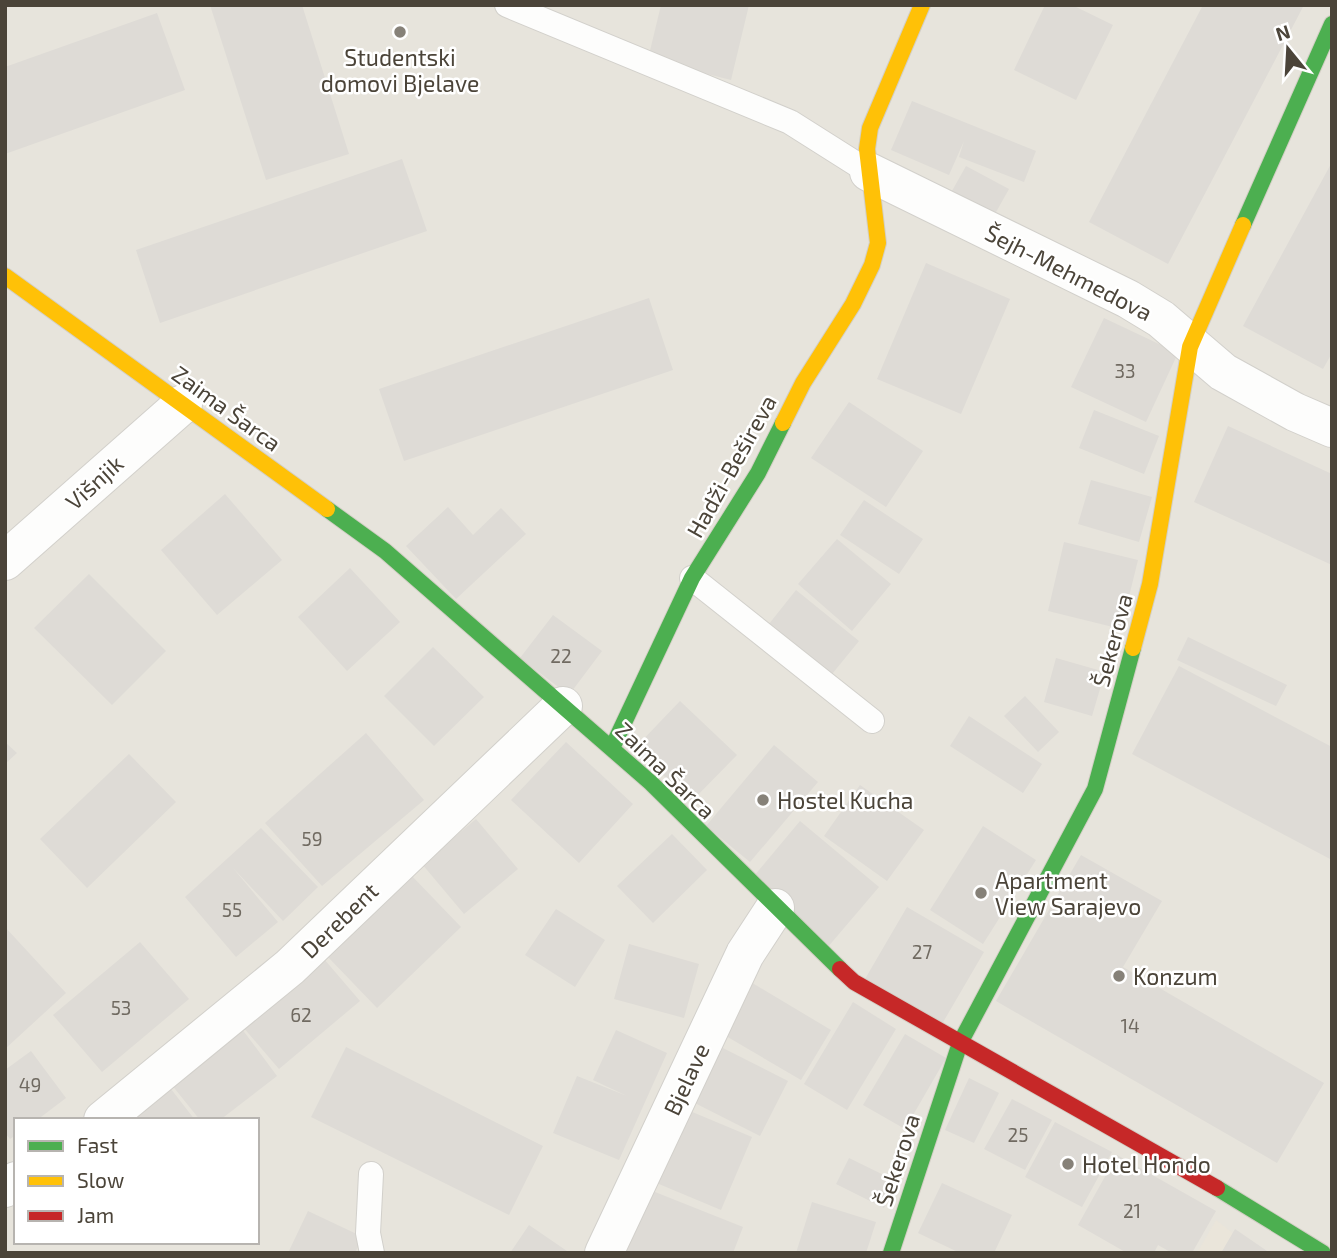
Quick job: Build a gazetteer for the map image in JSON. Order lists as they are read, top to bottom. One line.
{"streets":{"street":["Šejh-Mehmedova","Zaima Šarca","Hadži-Bešireva","Višnjik","Šekerova","Derebent","Bjelave"]},"crossings":[["Šejh-Mehmedova","Hadži-Bešireva"],["Šejh-Mehmedova","Šekerova"],["Zaima Šarca","Hadži-Bešireva"],["Zaima Šarca","Višnjik"],["Zaima Šarca","Šekerova"],["Zaima Šarca","Derebent"],["Zaima Šarca","Bjelave"]],"places":["Studentski domovi Bjelave","Hostel Kucha","Apartment View Sarajevo","Konzum","Hotel Hondo"],"house_numbers":["33","22","59","55","27","53","62","14","49","25","21"],"legend":["Fast","Slow","Jam"],"north":"top"}
